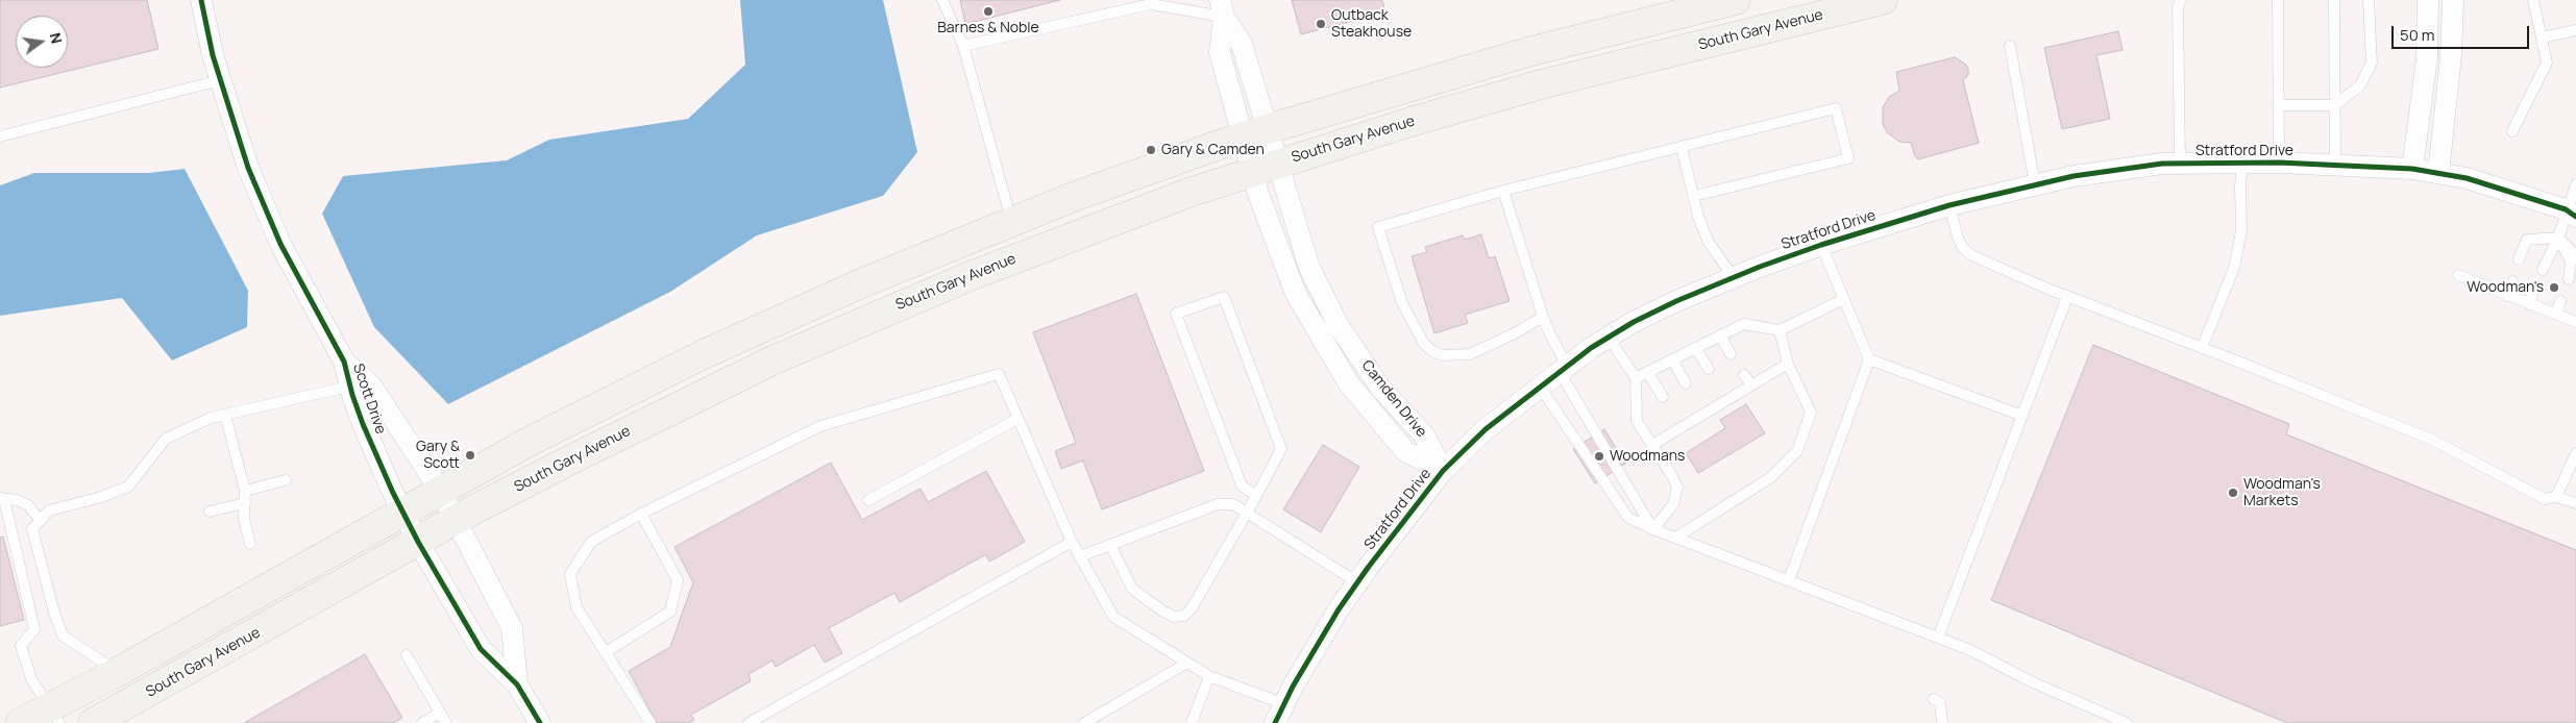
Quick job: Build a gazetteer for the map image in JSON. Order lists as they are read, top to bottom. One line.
{"streets":{"main road":["South Gary Avenue"],"street":["Stratford Drive","Scott Drive","Camden Drive"]},"crossings":[["South Gary Avenue","Scott Drive"],["South Gary Avenue","Camden Drive"],["Stratford Drive","Camden Drive"]],"places":["Barnes & Noble","Outback Steakhouse","Gary & Camden","Woodman's","Gary & Scott","Woodmans","Woodman's Markets"],"scale_bar":"50 m","north":"right"}
